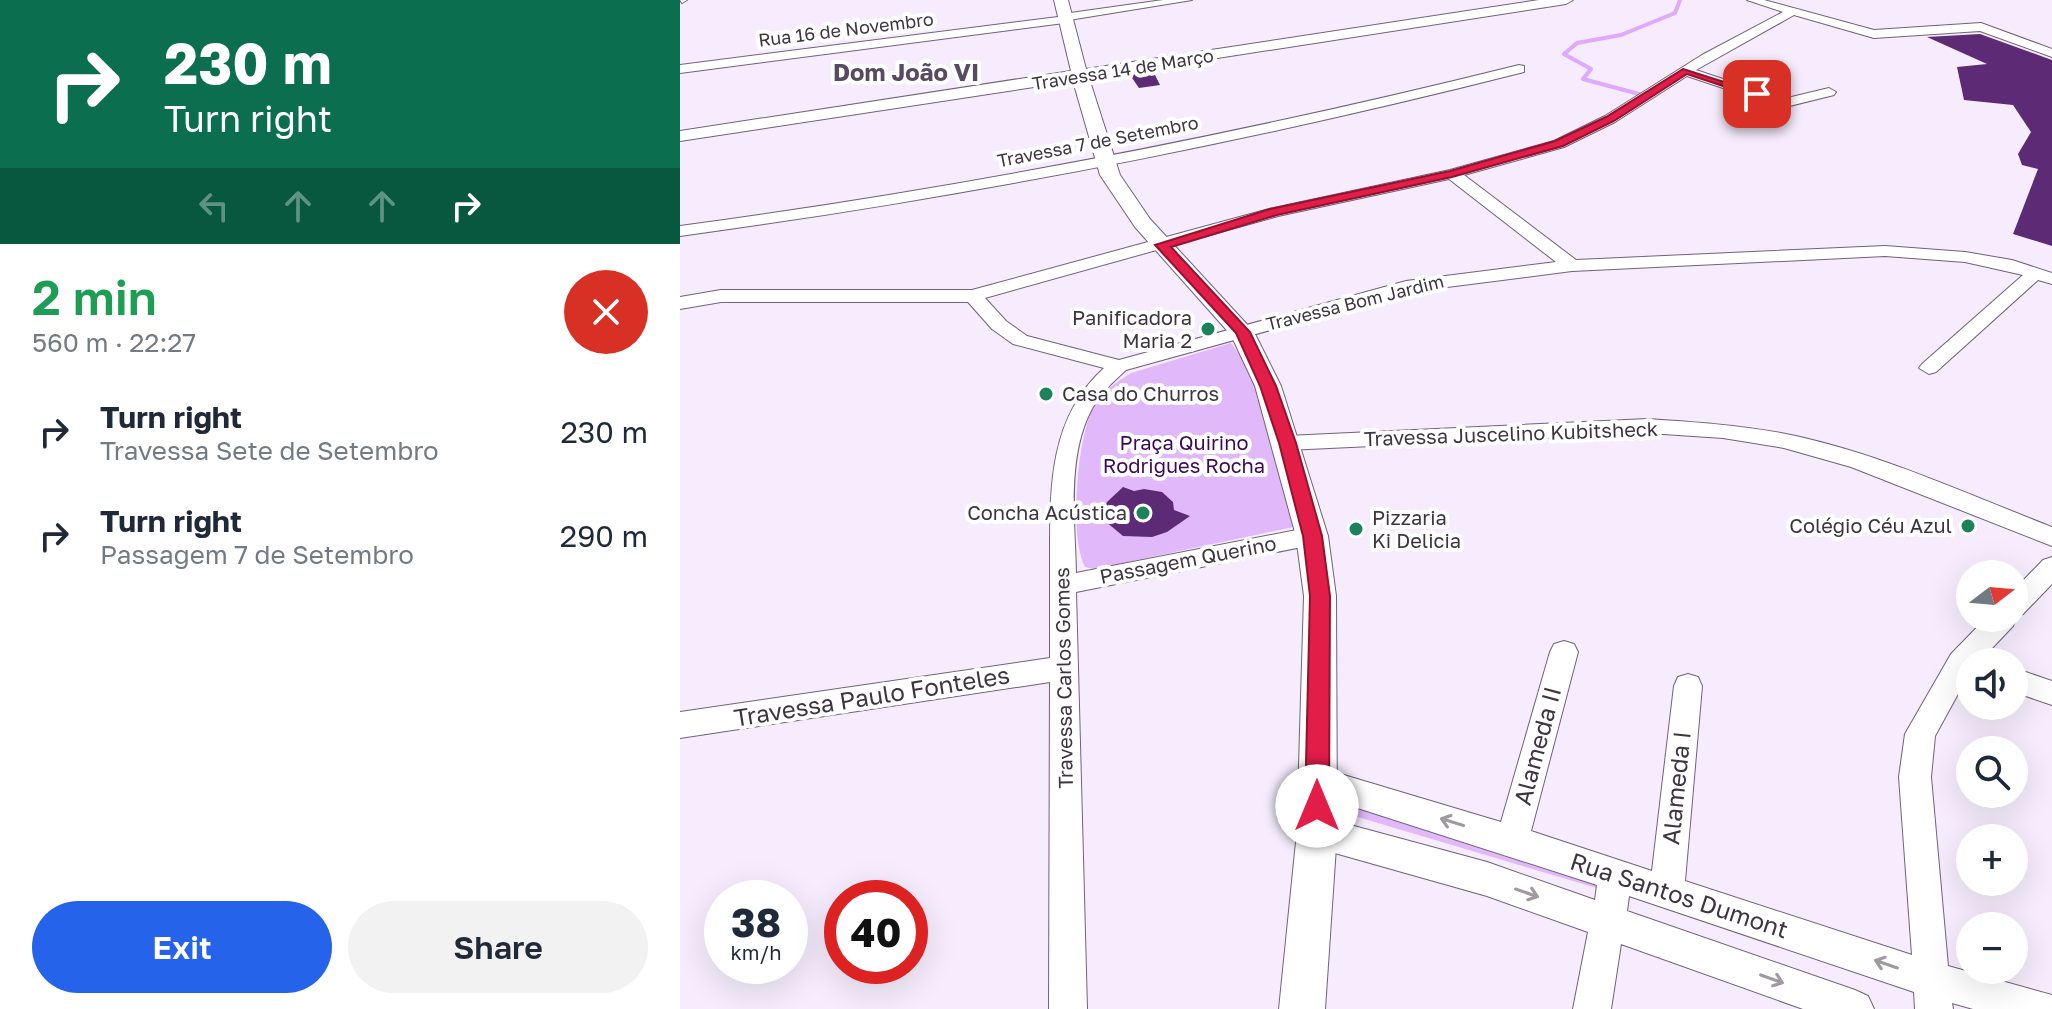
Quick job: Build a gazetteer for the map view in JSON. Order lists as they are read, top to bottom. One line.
{"streets":{"street":["Rua 16 de Novembro","Travessa 14 de Março","Travessa 7 de Setembro","Travessa Bom Jardim","Travessa Juscelino Kubitsheck","Passagem Querino","Travessa Carlos Gomes","Travessa Paulo Fonteles","Alameda II","Alameda I","Rua Santos Dumont"]},"crossings":[["Travessa Bom Jardim","Travessa Carlos Gomes"],["Passagem Querino","Travessa Carlos Gomes"],["Travessa Carlos Gomes","Travessa Paulo Fonteles"],["Alameda II","Rua Santos Dumont"],["Alameda I","Rua Santos Dumont"]],"districts":["Dom João VI"],"parks":["Praça Quirino Rodrigues Rocha"],"places":["Panificadora Maria 2","Casa do Churros","Concha Acústica","Colégio Céu Azul","Pizzaria Ki Delicia"],"north":"right","page":{"turn":["230 m","Turn right"],"heading":["2 min","560 m · 22:27"],"list":[{"name":"Turn right","note":"Travessa Sete de Setembro","value":"230 m"},{"name":"Turn right","note":"Passagem 7 de Setembro","value":"290 m"}],"map_buttons":["+","−"],"speed":"38 km/h","limit":"40","buttons":["Exit","Share"]}}
